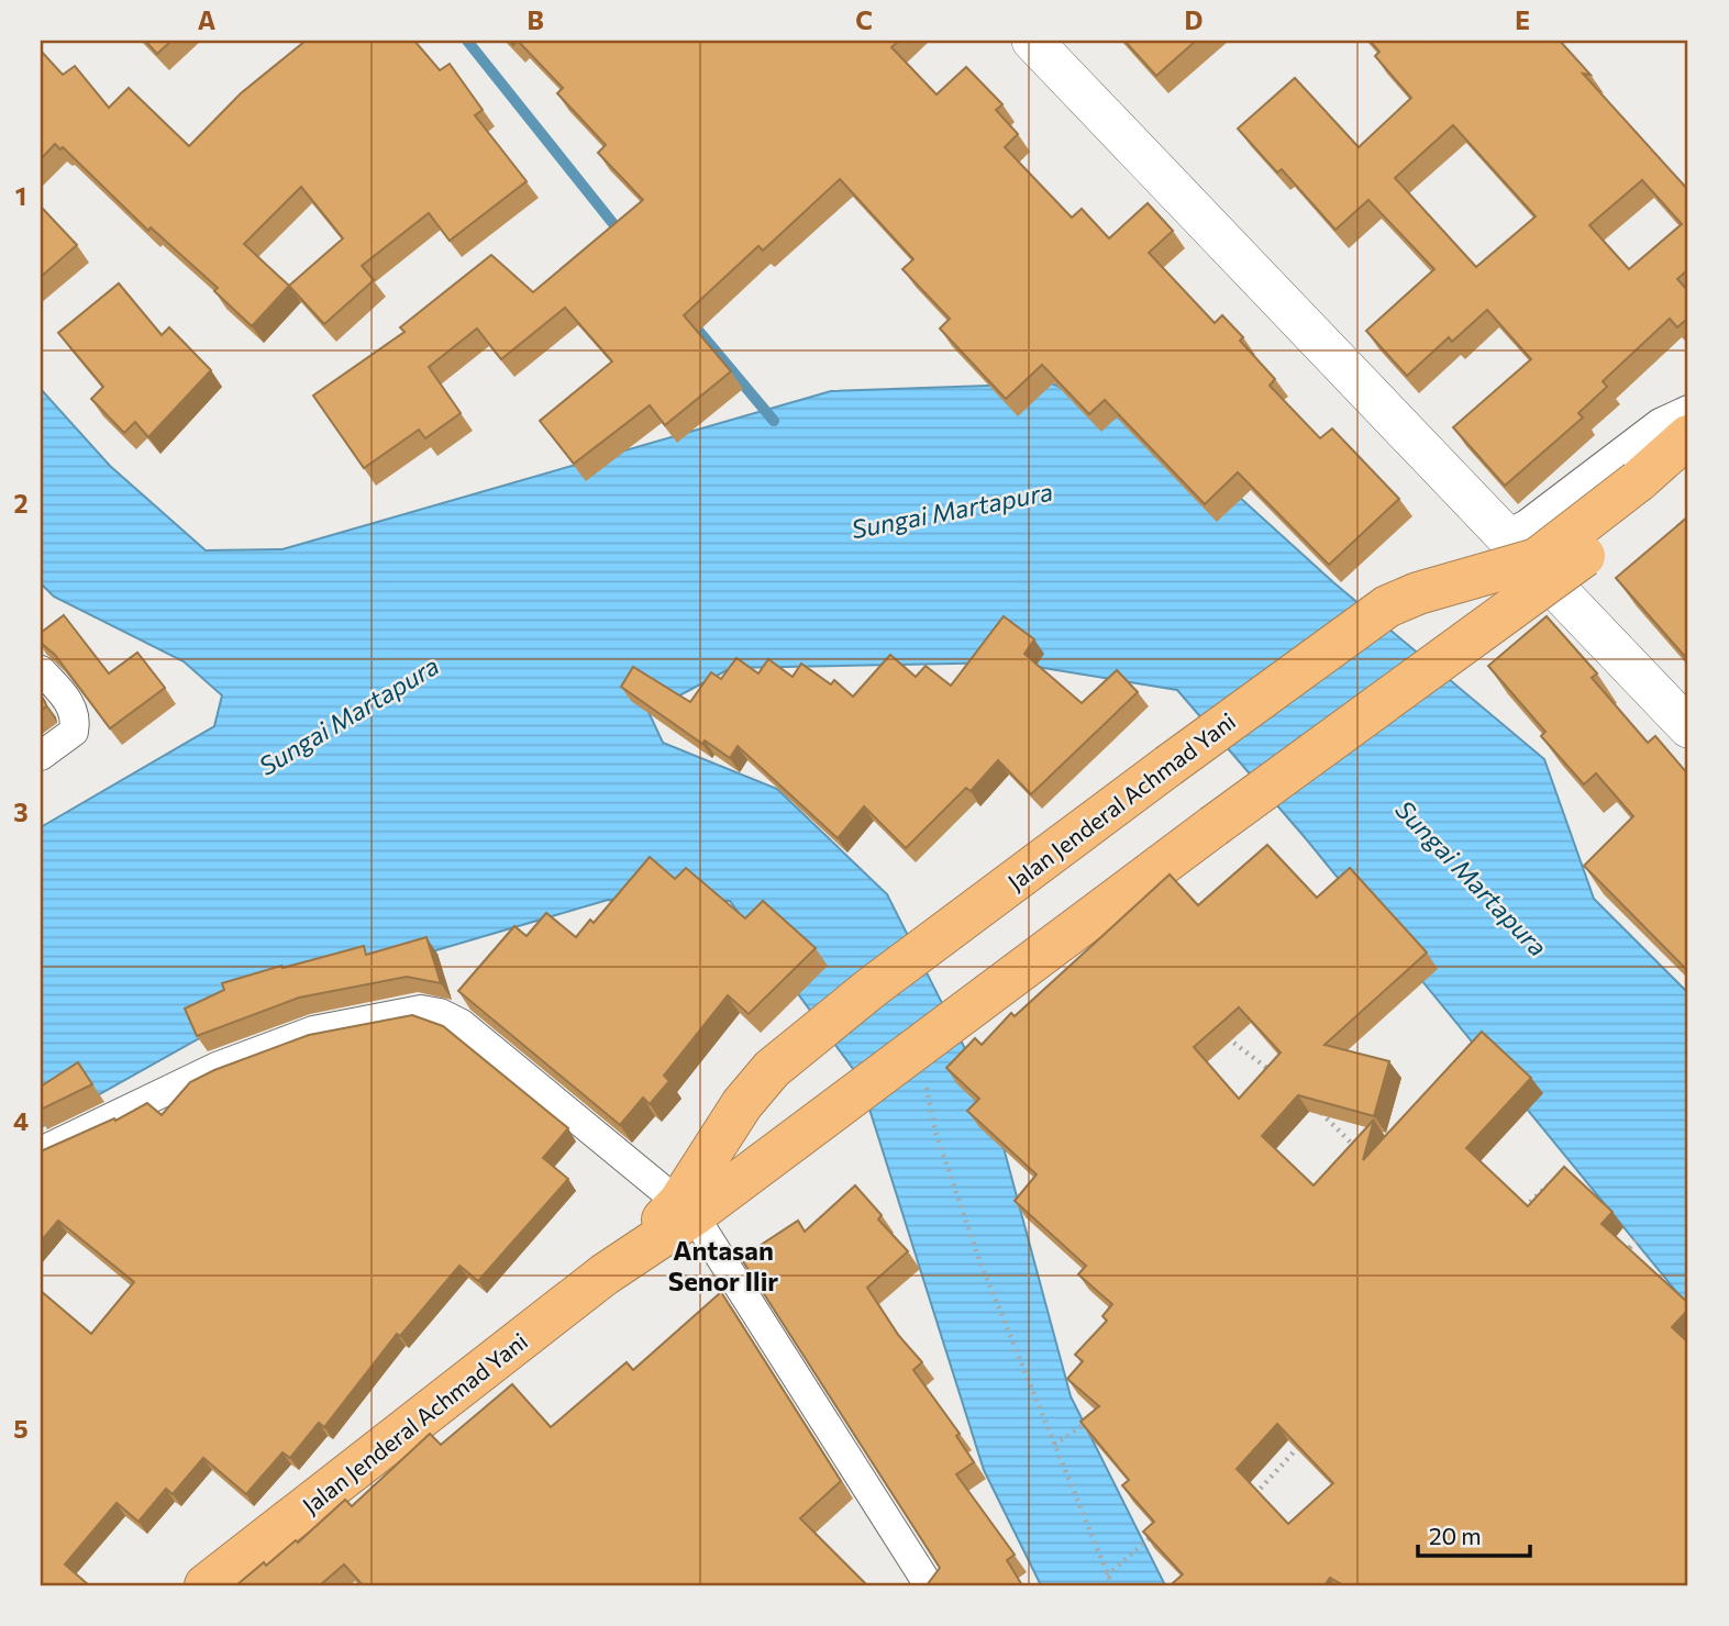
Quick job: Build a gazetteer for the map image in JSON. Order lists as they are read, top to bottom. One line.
{"streets":{"highway":["Jalan Jenderal Achmad Yani"]},"districts":["Antasan Senor Ilir"],"water":["Sungai Martapura"],"scale_bar":"20 m","grid":{"columns":["A","B","C","D","E"],"rows":["1","2","3","4","5"]}}
